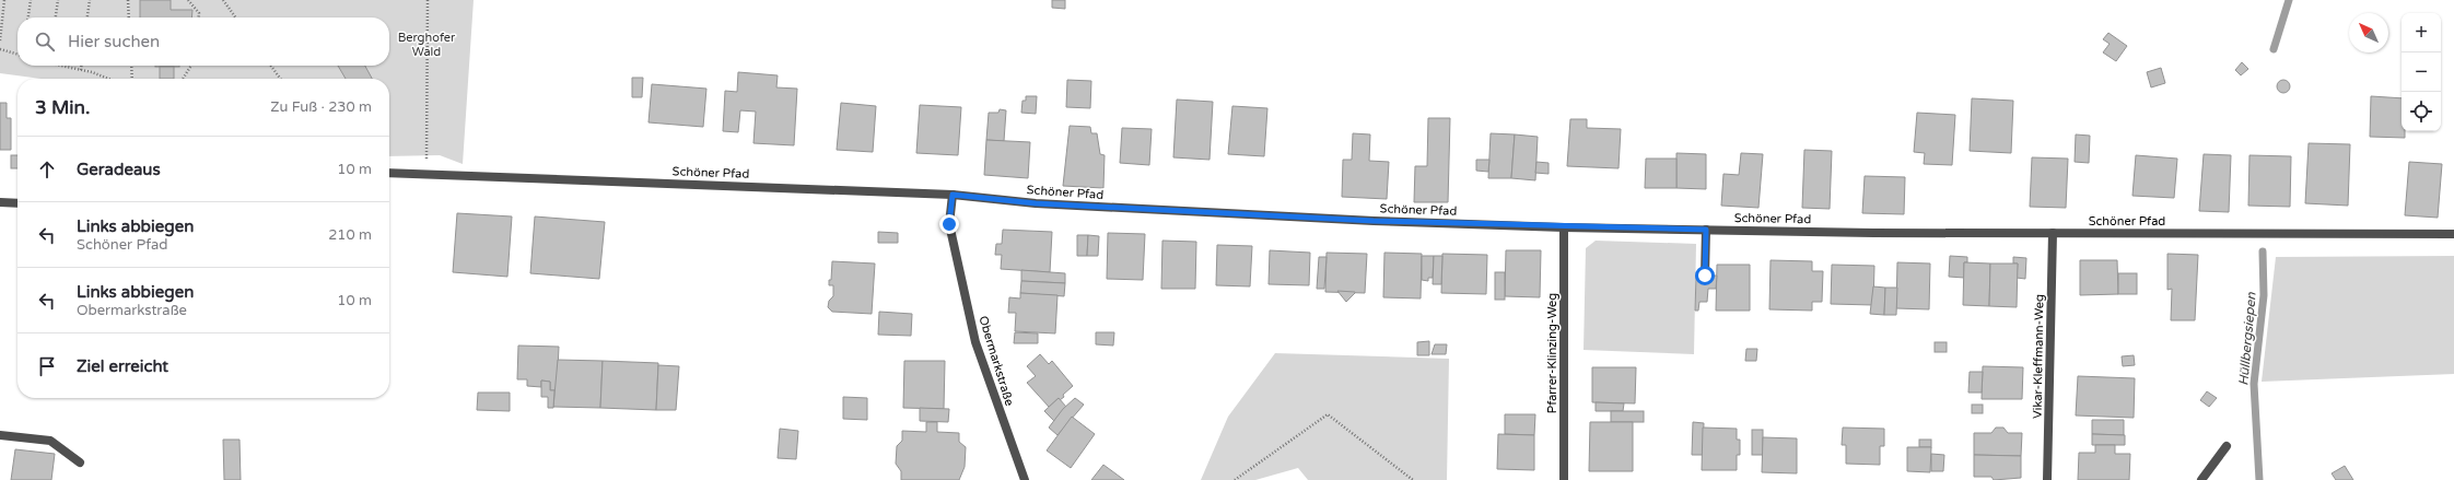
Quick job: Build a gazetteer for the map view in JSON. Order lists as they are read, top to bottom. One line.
{"streets":{"street":["Schöner Pfad","Pfarrer-Klinzing-Weg","Vikar-Kleffmann-Weg","Obermarkstraße"]},"crossings":[["Schöner Pfad","Pfarrer-Klinzing-Weg"],["Schöner Pfad","Vikar-Kleffmann-Weg"],["Schöner Pfad","Obermarkstraße"]],"water":["Hüllbergsiepen"],"parks":["Berghofer Wald"],"north":"top left","page":{"map_buttons":["+","−"],"search":"Hier suchen","heading":["3 Min.","Zu Fuß · 230 m"],"list":[["Geradeaus","10 m"],["Links abbiegen","Schöner Pfad","210 m"],["Links abbiegen","Obermarkstraße","10 m"],"Ziel erreicht"]}}
